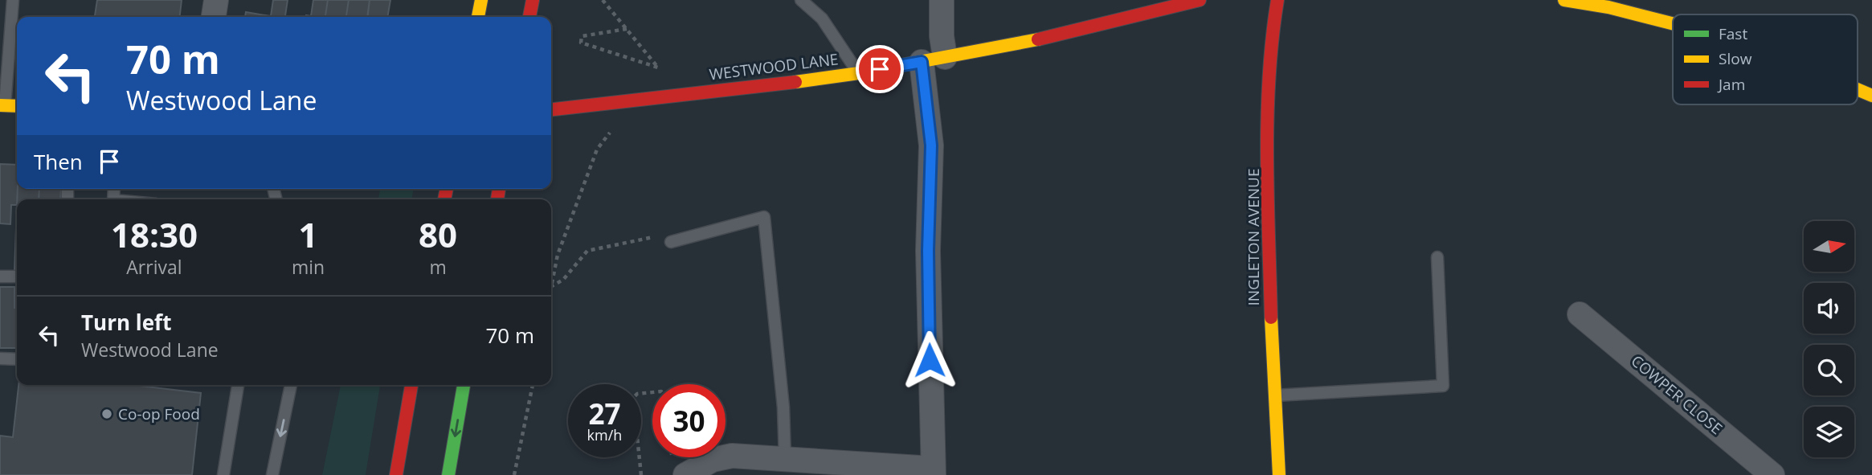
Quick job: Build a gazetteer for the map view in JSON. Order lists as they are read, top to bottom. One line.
{"streets":{"main road":["WESTWOOD LANE","INGLETON AVENUE"],"street":["COWPER CLOSE"]},"places":["Co-op Food"],"legend":["Fast","Slow","Jam"],"north":"right","page":{"turn":["70 m","Westwood Lane"],"then":"Then","eta":["18:30","Arrival","1","min","80","m"],"list":[{"name":"Turn left","note":"Westwood Lane","value":"70 m"}],"speed":"27 km/h","limit":"30"}}
